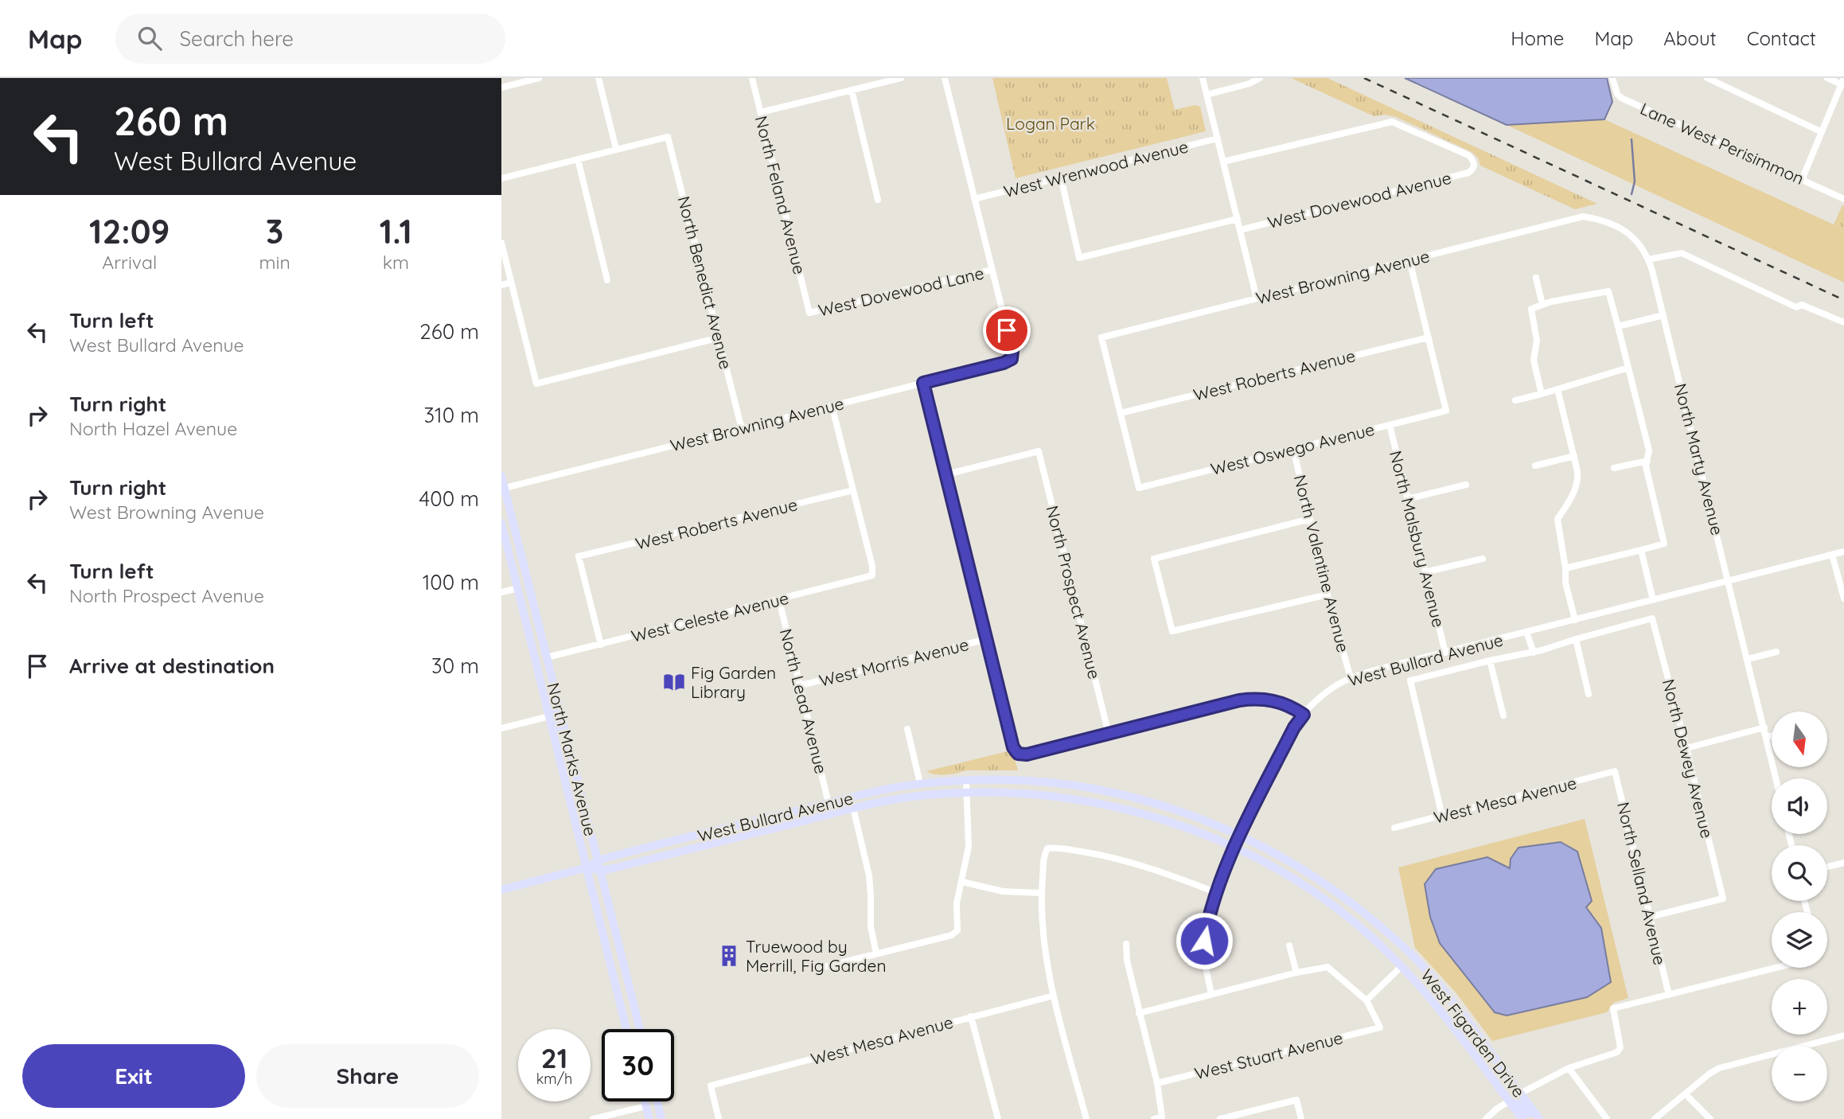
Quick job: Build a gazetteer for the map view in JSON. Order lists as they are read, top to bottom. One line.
{"streets":{"main road":["West Bullard Avenue","North Marks Avenue","West Figarden Drive"],"street":["Lane West Perisimmon","West Wrenwood Avenue","North Feland Avenue","West Dovewood Avenue","West Browning Avenue","North Benedict Avenue","West Dovewood Lane","West Roberts Avenue","West Oswego Avenue","North Marty Avenue","North Malsbury Avenue","North Valentine Avenue","North Prospect Avenue","West Celeste Avenue","West Morris Avenue","North Lead Avenue","North Dewey Avenue","West Mesa Avenue","North Selland Avenue","West Stuart Avenue"]},"crossings":[["North Feland Avenue","West Dovewood Lane"],["West Browning Avenue","North Benedict Avenue"],["West Browning Avenue","West Dovewood Lane"],["West Browning Avenue","West Roberts Avenue"],["West Browning Avenue","West Oswego Avenue"],["West Browning Avenue","North Marty Avenue"],["West Browning Avenue","North Marks Avenue"],["West Roberts Avenue","West Oswego Avenue"],["West Roberts Avenue","West Celeste Avenue"],["West Oswego Avenue","North Malsbury Avenue"],["West Oswego Avenue","North Valentine Avenue"],["North Marty Avenue","West Bullard Avenue"],["North Malsbury Avenue","West Bullard Avenue"],["North Valentine Avenue","West Bullard Avenue"],["West Celeste Avenue","North Lead Avenue"],["West Celeste Avenue","North Marks Avenue"],["West Bullard Avenue","North Lead Avenue"],["West Bullard Avenue","North Dewey Avenue"],["West Bullard Avenue","North Marks Avenue"],["West Bullard Avenue","West Mesa Avenue"],["West Bullard Avenue","West Figarden Drive"],["West Morris Avenue","North Lead Avenue"],["North Dewey Avenue","North Selland Avenue"],["West Mesa Avenue","North Selland Avenue"]],"parks":["Logan Park"],"places":{"library":["Fig Garden Library"],"building":["Truewood by Merrill, Fig Garden"]},"north":"bottom","page":{"header":"Map","search":"Search here","nav":["Home","Map","About","Contact"],"turn":["260 m","West Bullard Avenue"],"eta":["12:09","Arrival","3","min","1.1","km"],"list":[{"name":"Turn left","note":"West Bullard Avenue","value":"260 m"},{"name":"Turn right","note":"North Hazel Avenue","value":"310 m"},{"name":"Turn right","note":"West Browning Avenue","value":"400 m"},{"name":"Turn left","note":"North Prospect Avenue","value":"100 m"},{"name":"Arrive at destination","value":"30 m"}],"map_buttons":["+","−"],"speed":"21 km/h","limit":"30","buttons":["Exit","Share"]}}
